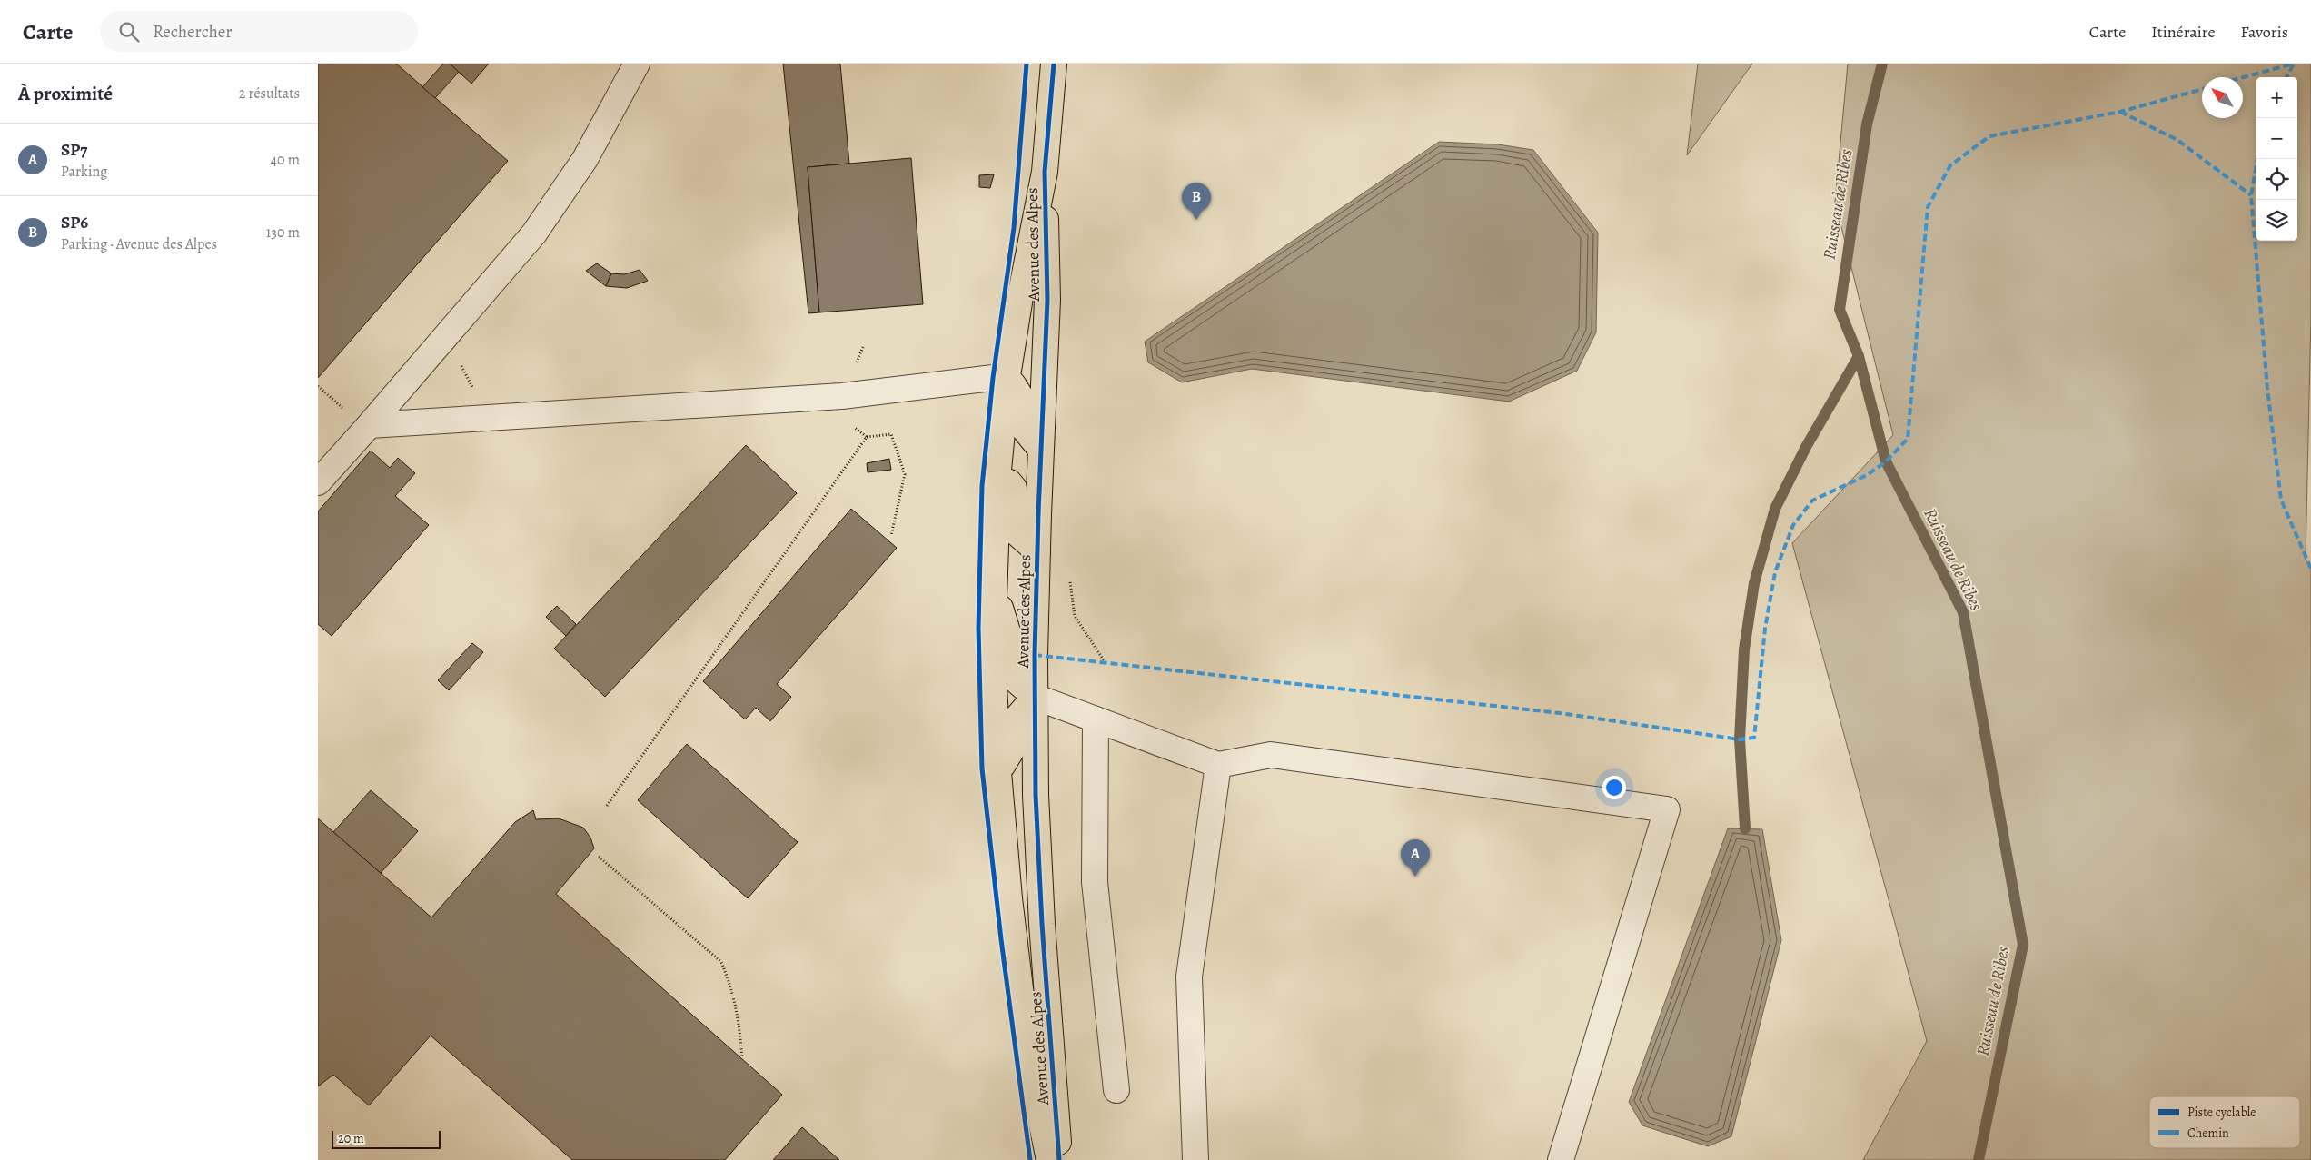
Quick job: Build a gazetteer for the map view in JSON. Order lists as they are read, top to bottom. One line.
{"streets":{"main road":["Avenue des Alpes"]},"water":["Ruisseau de Ribes"],"legend":["Piste cyclable","Chemin"],"scale_bar":"20 m","north":"top left","page":{"header":"Carte","search":"Rechercher","nav":["Carte","Itinéraire","Favoris"],"heading":["À proximité","2 résultats"],"map_buttons":["+","−"],"list":[{"mark":"A","name":"SP7","note":"Parking","value":"40 m"},{"mark":"B","name":"SP6","note":"Parking · Avenue des Alpes","value":"130 m"}],"pins":["B","A"],"scale":"20 m"}}
